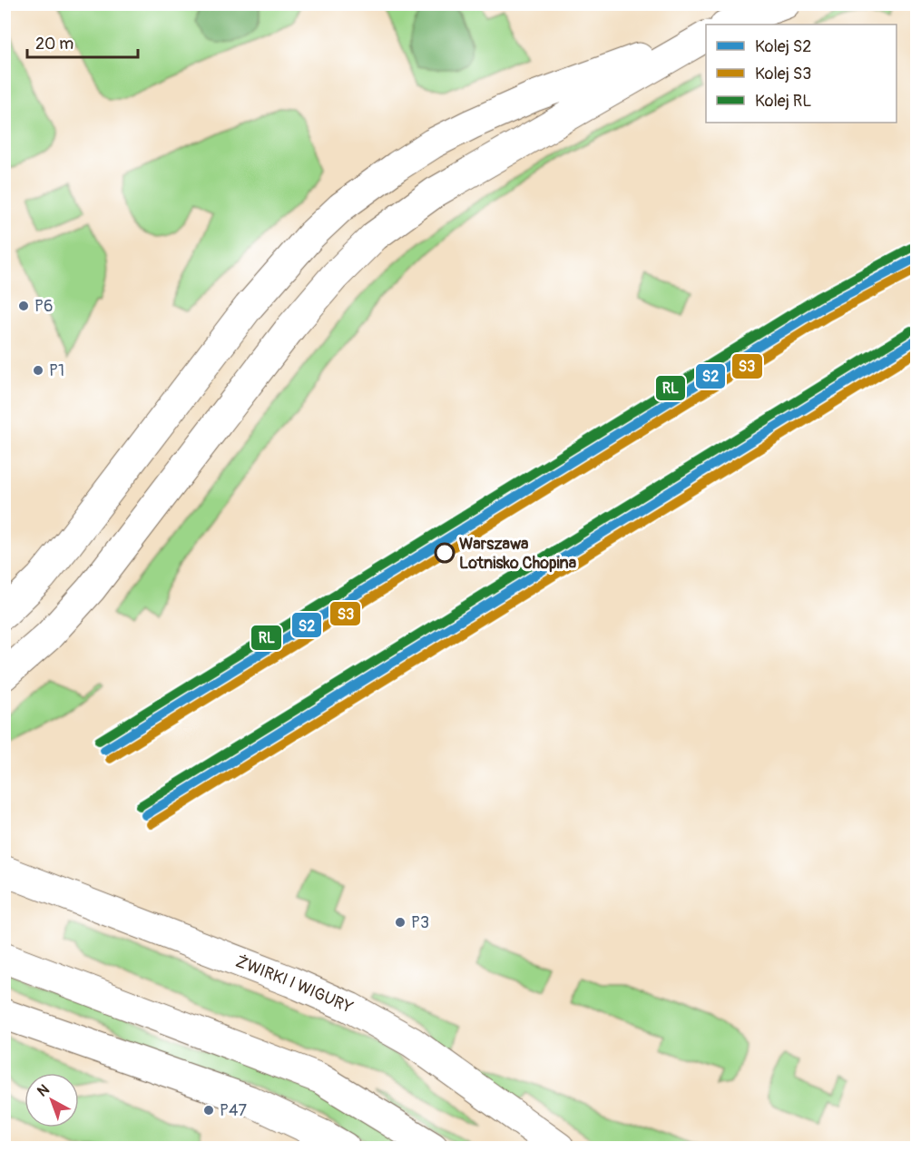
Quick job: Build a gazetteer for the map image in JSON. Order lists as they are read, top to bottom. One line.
{"streets":{"street":["ŻWIRKI I WIGURY"]},"places":["P6","P1","Warszawa Lotnisko Chopina","P3","P47"],"lines":["rail line RL","rail line S2","rail line S3"],"legend":["Kolej S2","Kolej S3","Kolej RL"],"scale_bar":"20 m","north":"top left"}
